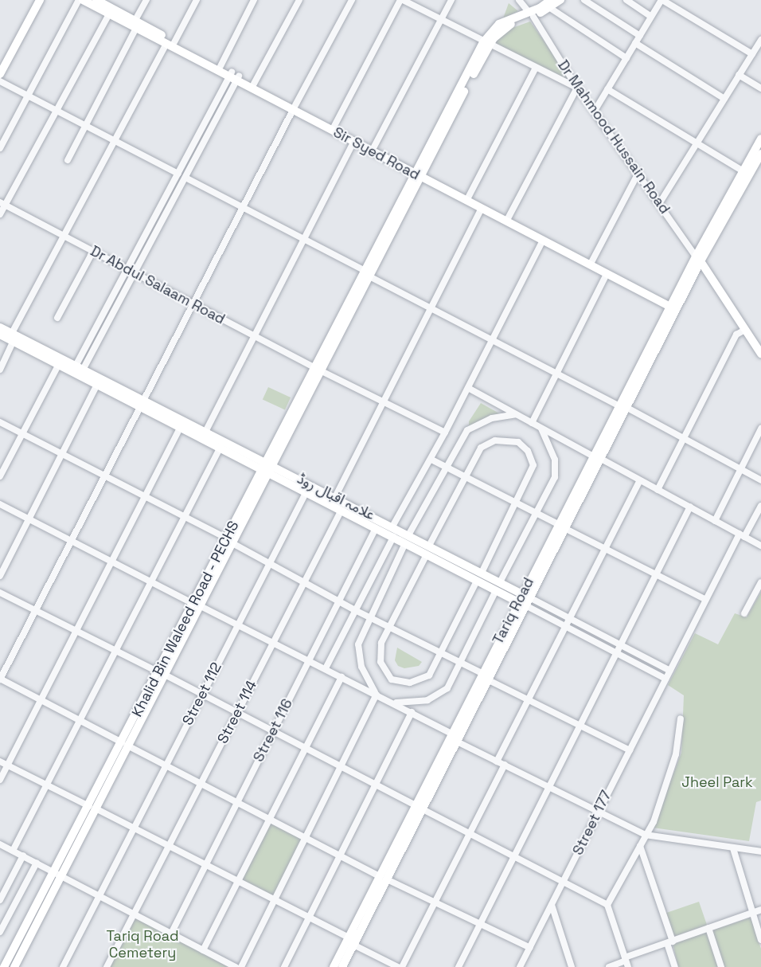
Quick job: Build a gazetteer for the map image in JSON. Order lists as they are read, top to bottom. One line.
{"streets":{"main road":["Dr Mahmood Hussain Road","Sir Syed Road","علامہ اقبال روڈ","Tariq Road","Khalid Bin Waleed Road - PECHS"],"street":["Dr Abdul Salaam Road","Street 112","Street 114","Street 116","Street 177"]},"crossings":[["Dr Mahmood Hussain Road","Tariq Road"],["Sir Syed Road","Tariq Road"],["Sir Syed Road","Khalid Bin Waleed Road - PECHS"],["Dr Abdul Salaam Road","Khalid Bin Waleed Road - PECHS"],["علامہ اقبال روڈ","Tariq Road"],["علامہ اقبال روڈ","Khalid Bin Waleed Road - PECHS"],["علامہ اقبال روڈ","Street 112"],["علامہ اقبال روڈ","Street 114"],["علامہ اقبال روڈ","Street 116"],["علامہ اقبال روڈ","Street 177"]],"parks":["Jheel Park","Tariq Road Cemetery"]}
